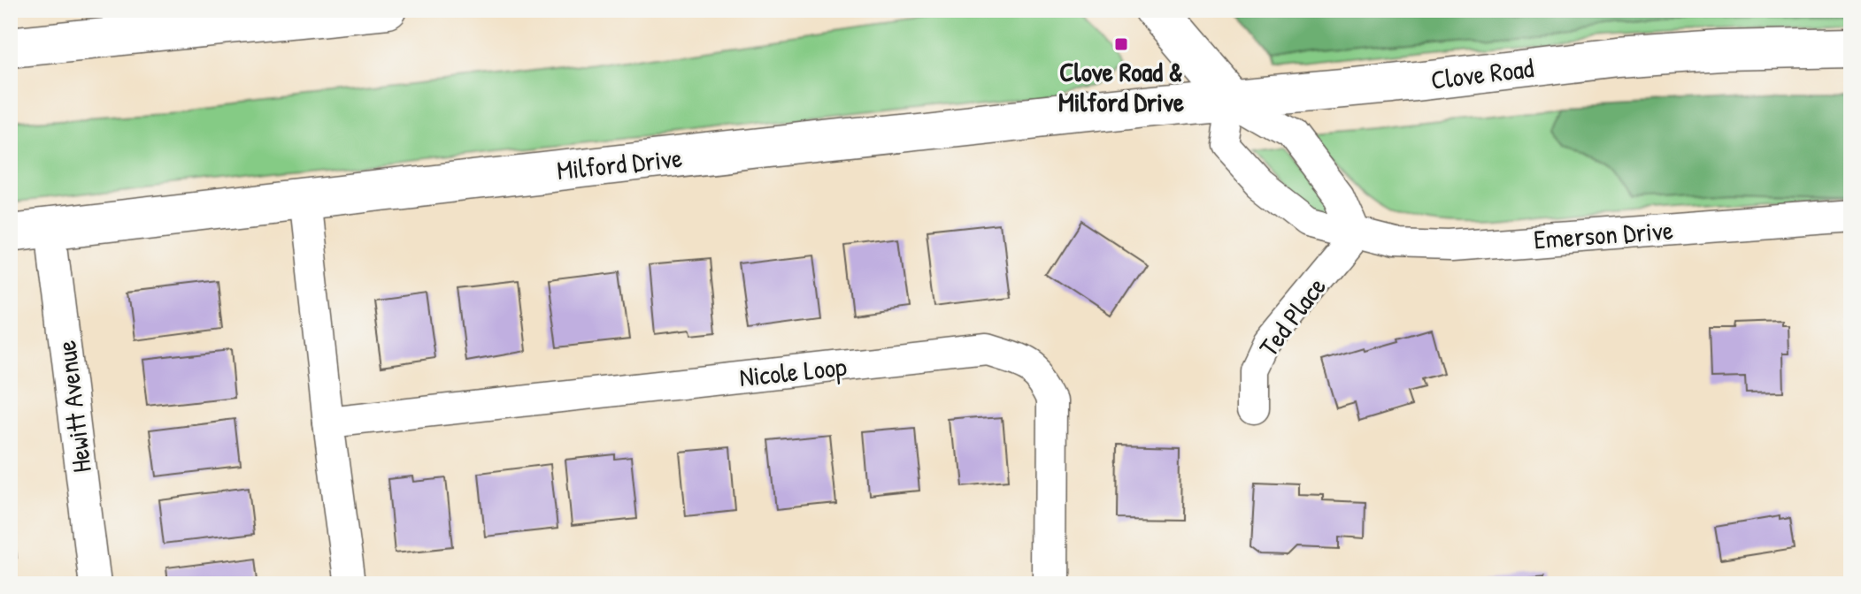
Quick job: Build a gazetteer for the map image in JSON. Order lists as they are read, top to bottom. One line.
{"streets":{"main road":["Clove Road","Milford Drive"],"street":["Emerson Drive","Ted Place","Nicole Loop","Hewitt Avenue"]},"crossings":[["Clove Road","Milford Drive"],["Clove Road","Emerson Drive"],["Milford Drive","Emerson Drive"],["Milford Drive","Hewitt Avenue"],["Emerson Drive","Ted Place"]],"places":{"transit":["Clove Road & Milford Drive"]}}
